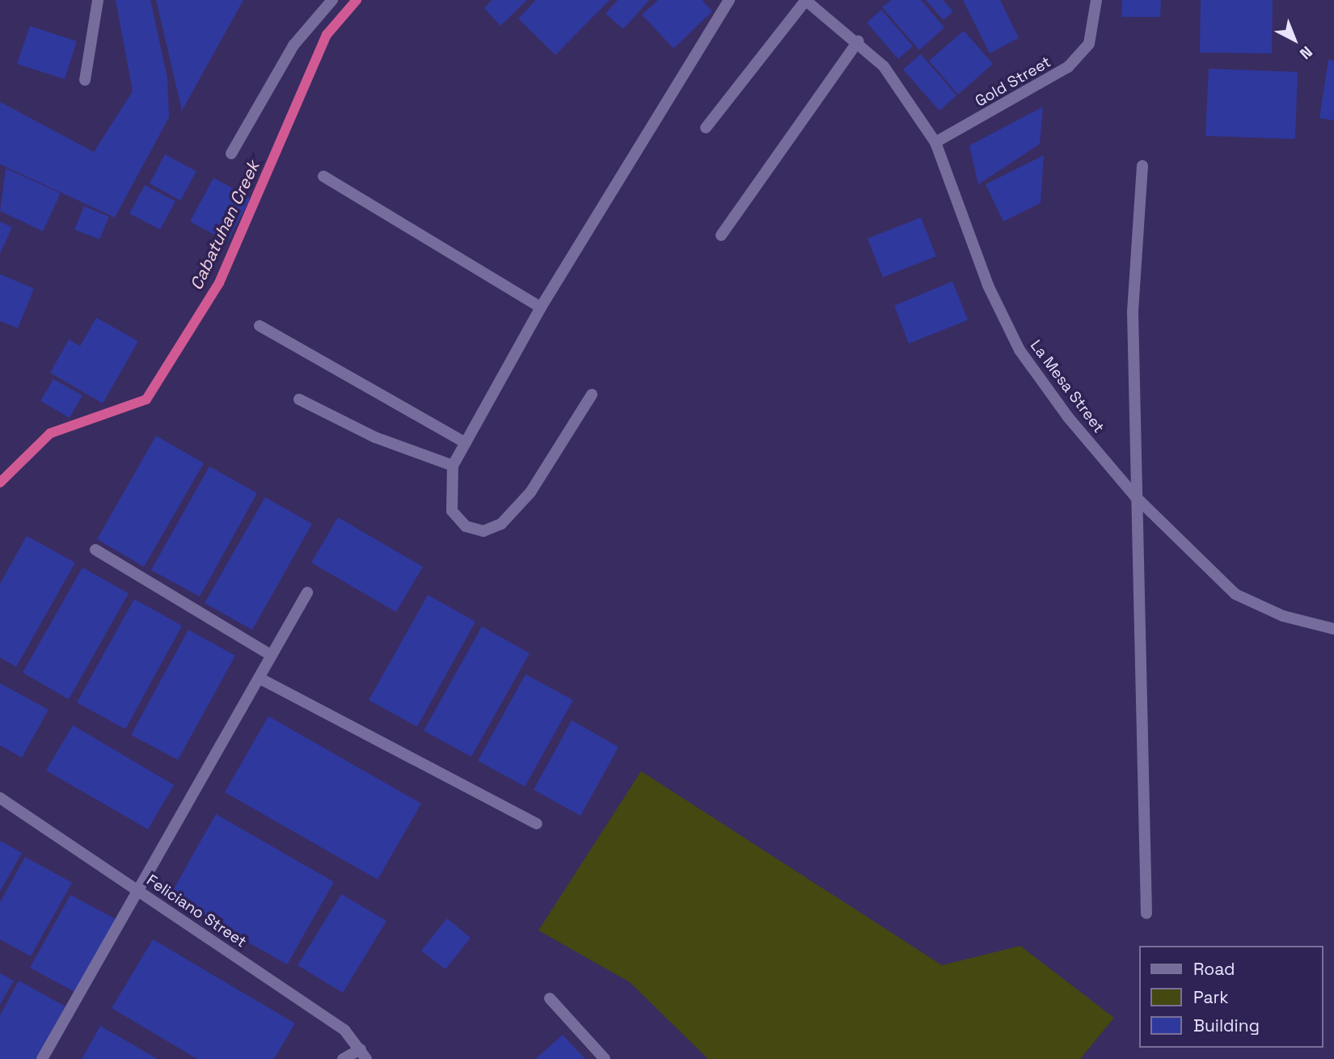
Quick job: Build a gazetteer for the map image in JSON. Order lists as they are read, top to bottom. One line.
{"streets":{"street":["Gold Street","La Mesa Street","Feliciano Street"]},"crossings":[["Gold Street","La Mesa Street"]],"water":["Cabatuhan Creek"],"legend":["Road","Park","Building"],"north":"bottom right"}
